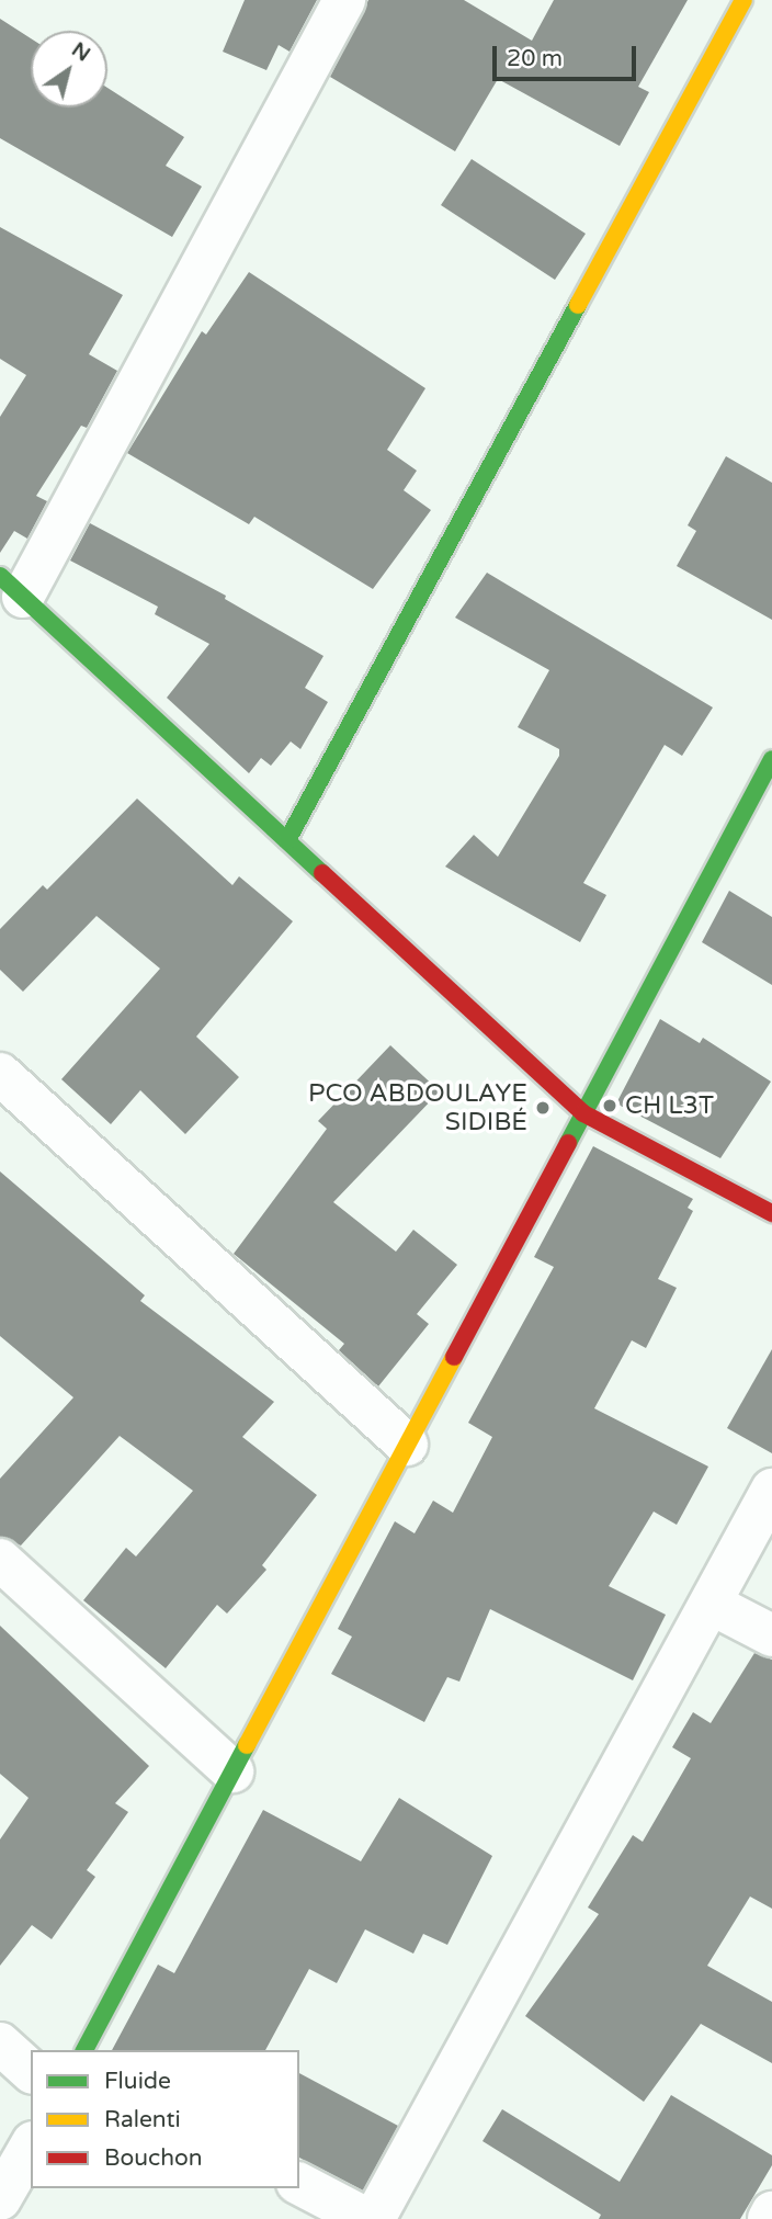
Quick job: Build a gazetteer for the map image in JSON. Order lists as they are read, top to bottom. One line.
{"places":["CH L3T","PCO ABDOULAYE SIDIBÉ"],"legend":["Fluide","Ralenti","Bouchon"],"scale_bar":"20 m","north":"top right"}
